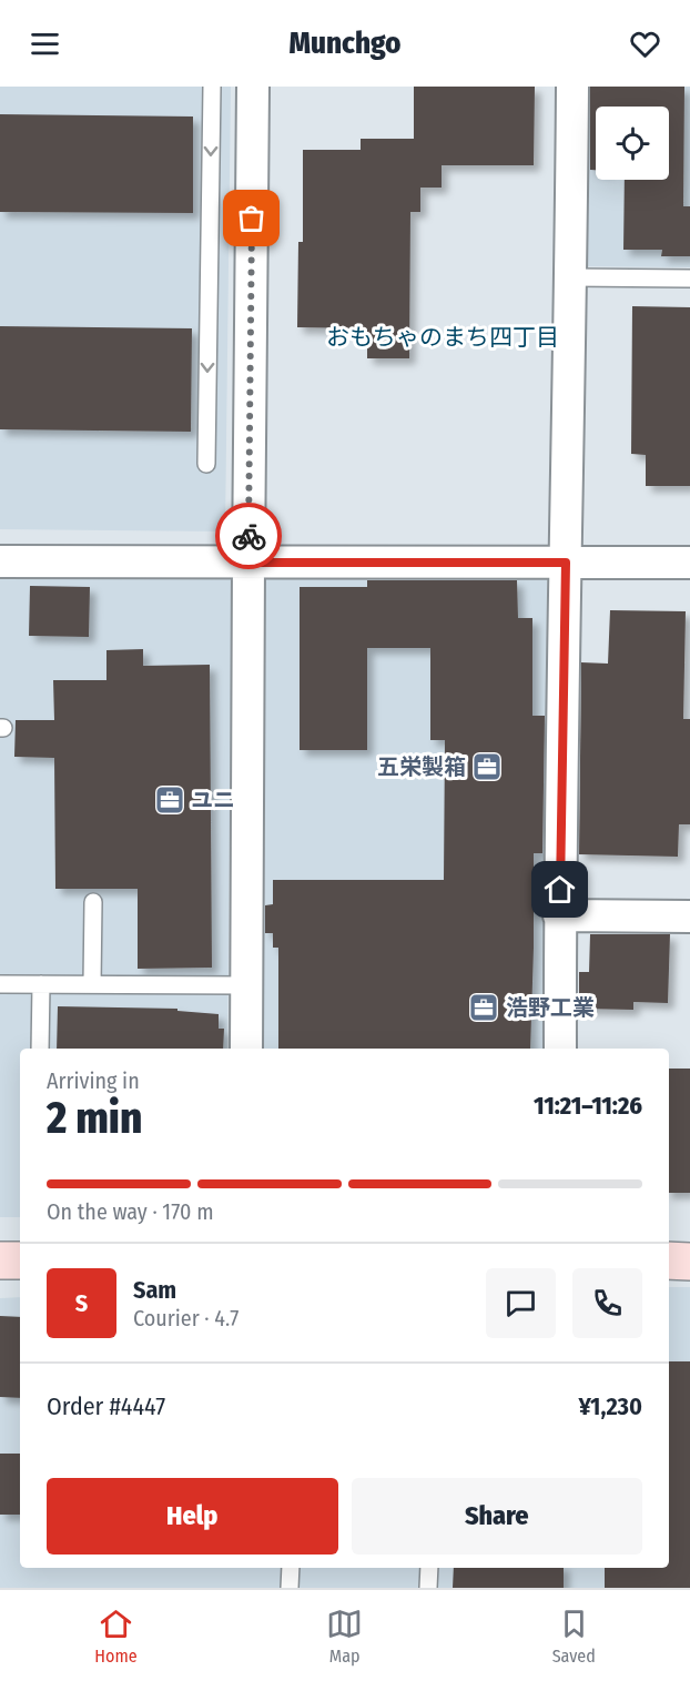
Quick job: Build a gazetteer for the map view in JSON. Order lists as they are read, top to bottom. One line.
{"districts":["おもちゃのまち四丁目"],"places":{"office":["五栄製箱","ユニ","浩野工業"]},"page":{"header":"Munchgo","heading":["2 min","Arriving in","11:21–11:26"],"panel":["Sam","Courier · 4.7","Order #4447","¥1,230"],"bar":"On the way · 170 m","round":"S","buttons":["Help","Share"],"tabs":["Home","Map","Saved"]}}
